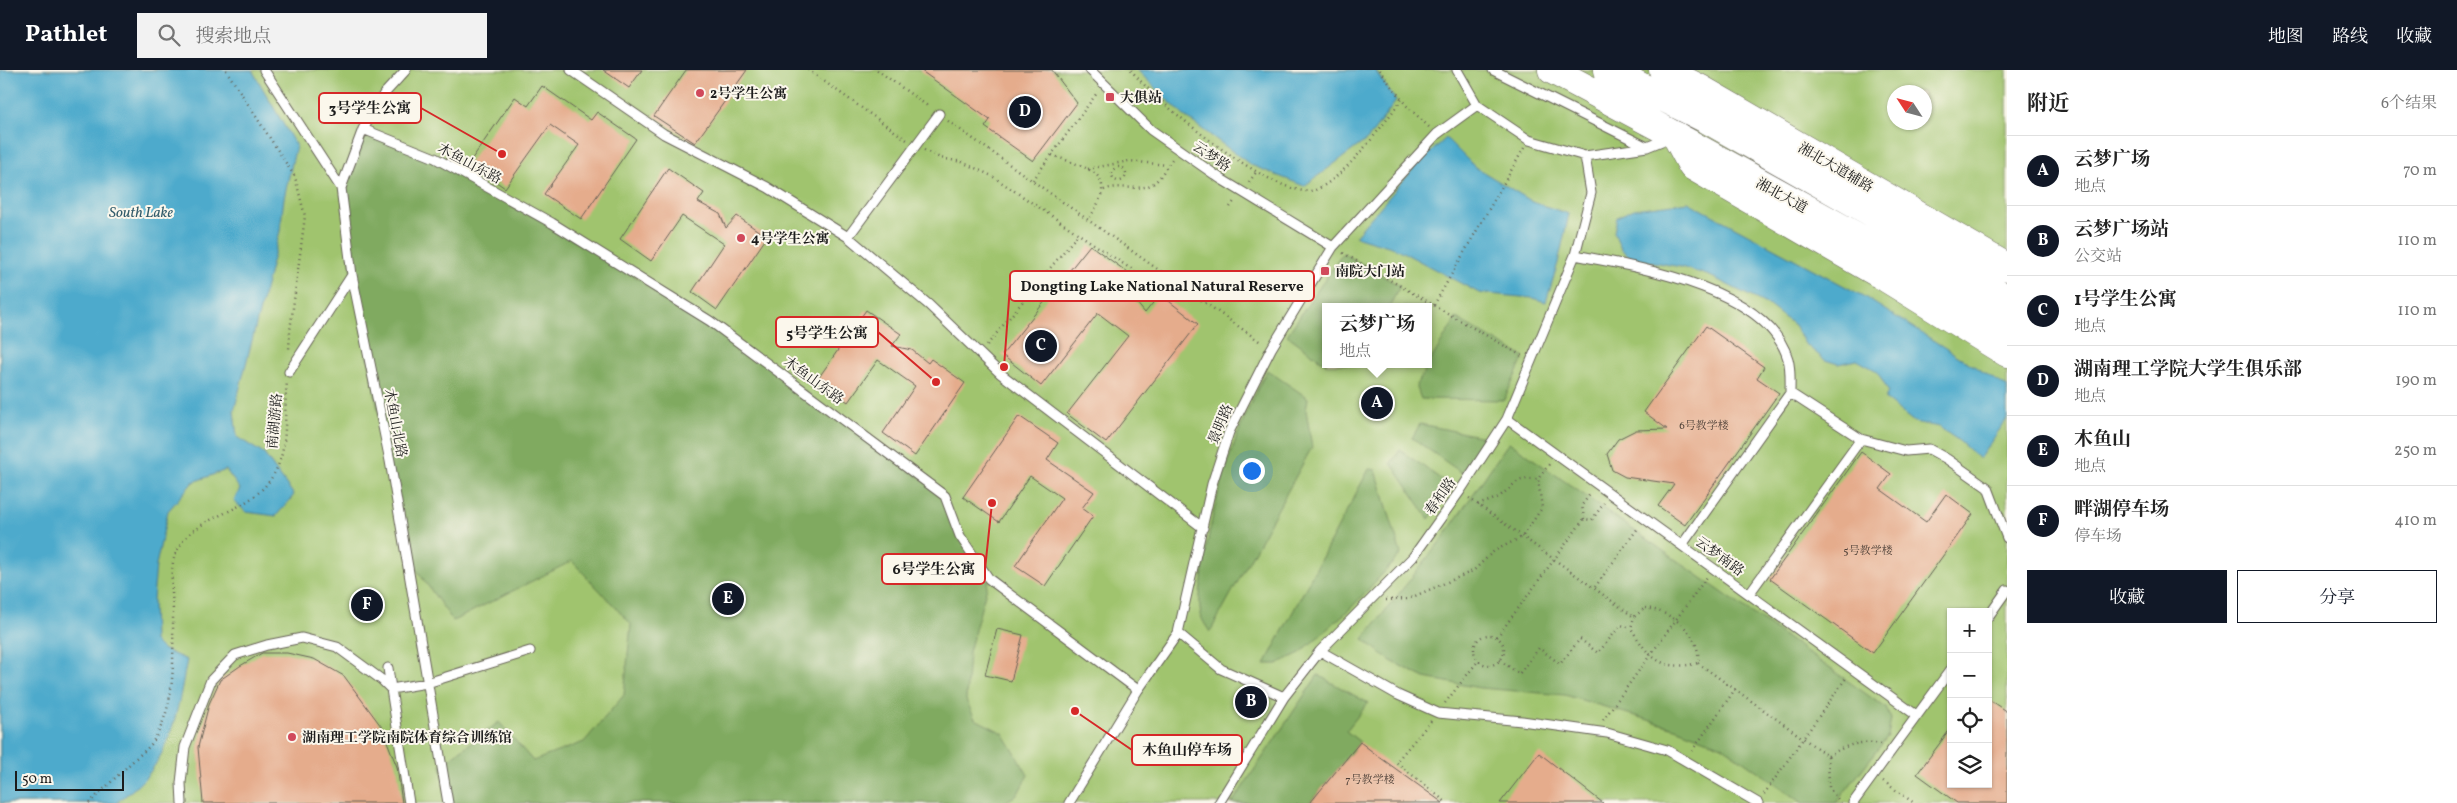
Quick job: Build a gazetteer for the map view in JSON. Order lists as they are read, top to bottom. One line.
{"streets":{"main road":["湘北大道辅路","湘北大道"],"lane":["云梦路","木鱼山东路","木鱼山北路","景明路","春和路","云梦南路"],"path":["南湖游路"]},"crossings":[["云梦路","景明路"],["木鱼山东路","景明路"],["春和路","云梦南路"]],"water":["South Lake"],"places":{"other":["2号学生公寓","3号学生公寓","4号学生公寓","Dongting Lake National Natural Reserve","5号学生公寓","6号学生公寓","木鱼山停车场","湖南理工学院南院体育综合训练馆"],"transit":["大俱站","南院大门站"]},"house_numbers":["6号教学楼","5号教学楼","7号教学楼"],"scale_bar":"50 m","north":"top left","page":{"header":"Pathlet","search":"搜索地点","nav":["地图","路线","收藏"],"heading":["附近","6个结果"],"pins":["D","C","A","E","F","B"],"list":[{"mark":"A","name":"云梦广场","note":"地点","value":"70 m"},{"mark":"B","name":"云梦广场站","note":"公交站","value":"110 m"},{"mark":"C","name":"1号学生公寓","note":"地点","value":"110 m"},{"mark":"D","name":"湖南理工学院大学生俱乐部","note":"地点","value":"190 m"},{"mark":"E","name":"木鱼山","note":"地点","value":"250 m"},{"mark":"F","name":"畔湖停车场","note":"停车场","value":"410 m"}],"popup":["云梦广场","地点"],"buttons":["收藏","分享"],"map_buttons":["+","−"],"scale":"50 m"}}
